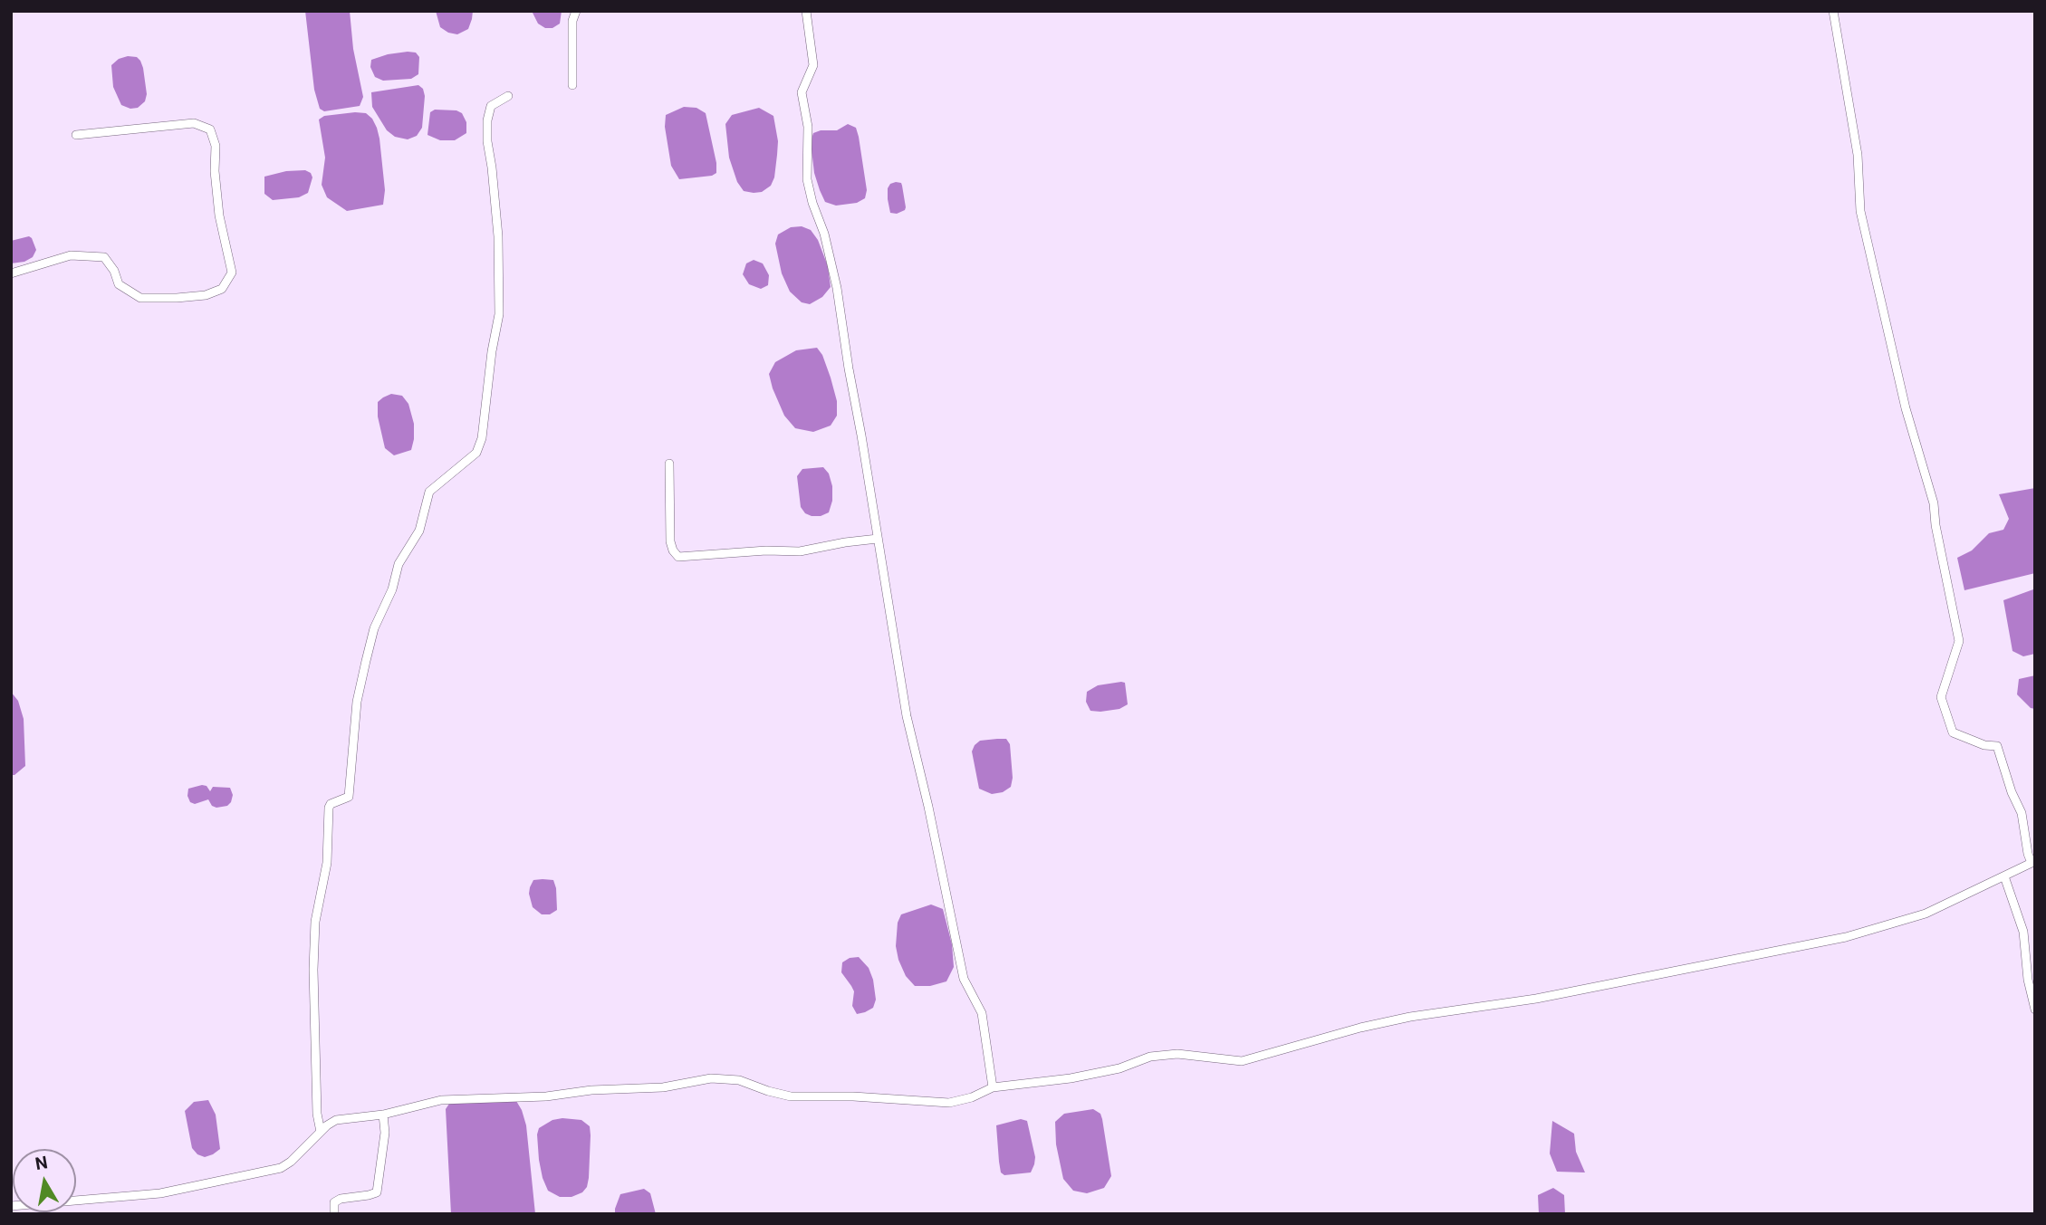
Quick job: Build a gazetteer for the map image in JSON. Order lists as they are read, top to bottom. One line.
{"north":"top"}
